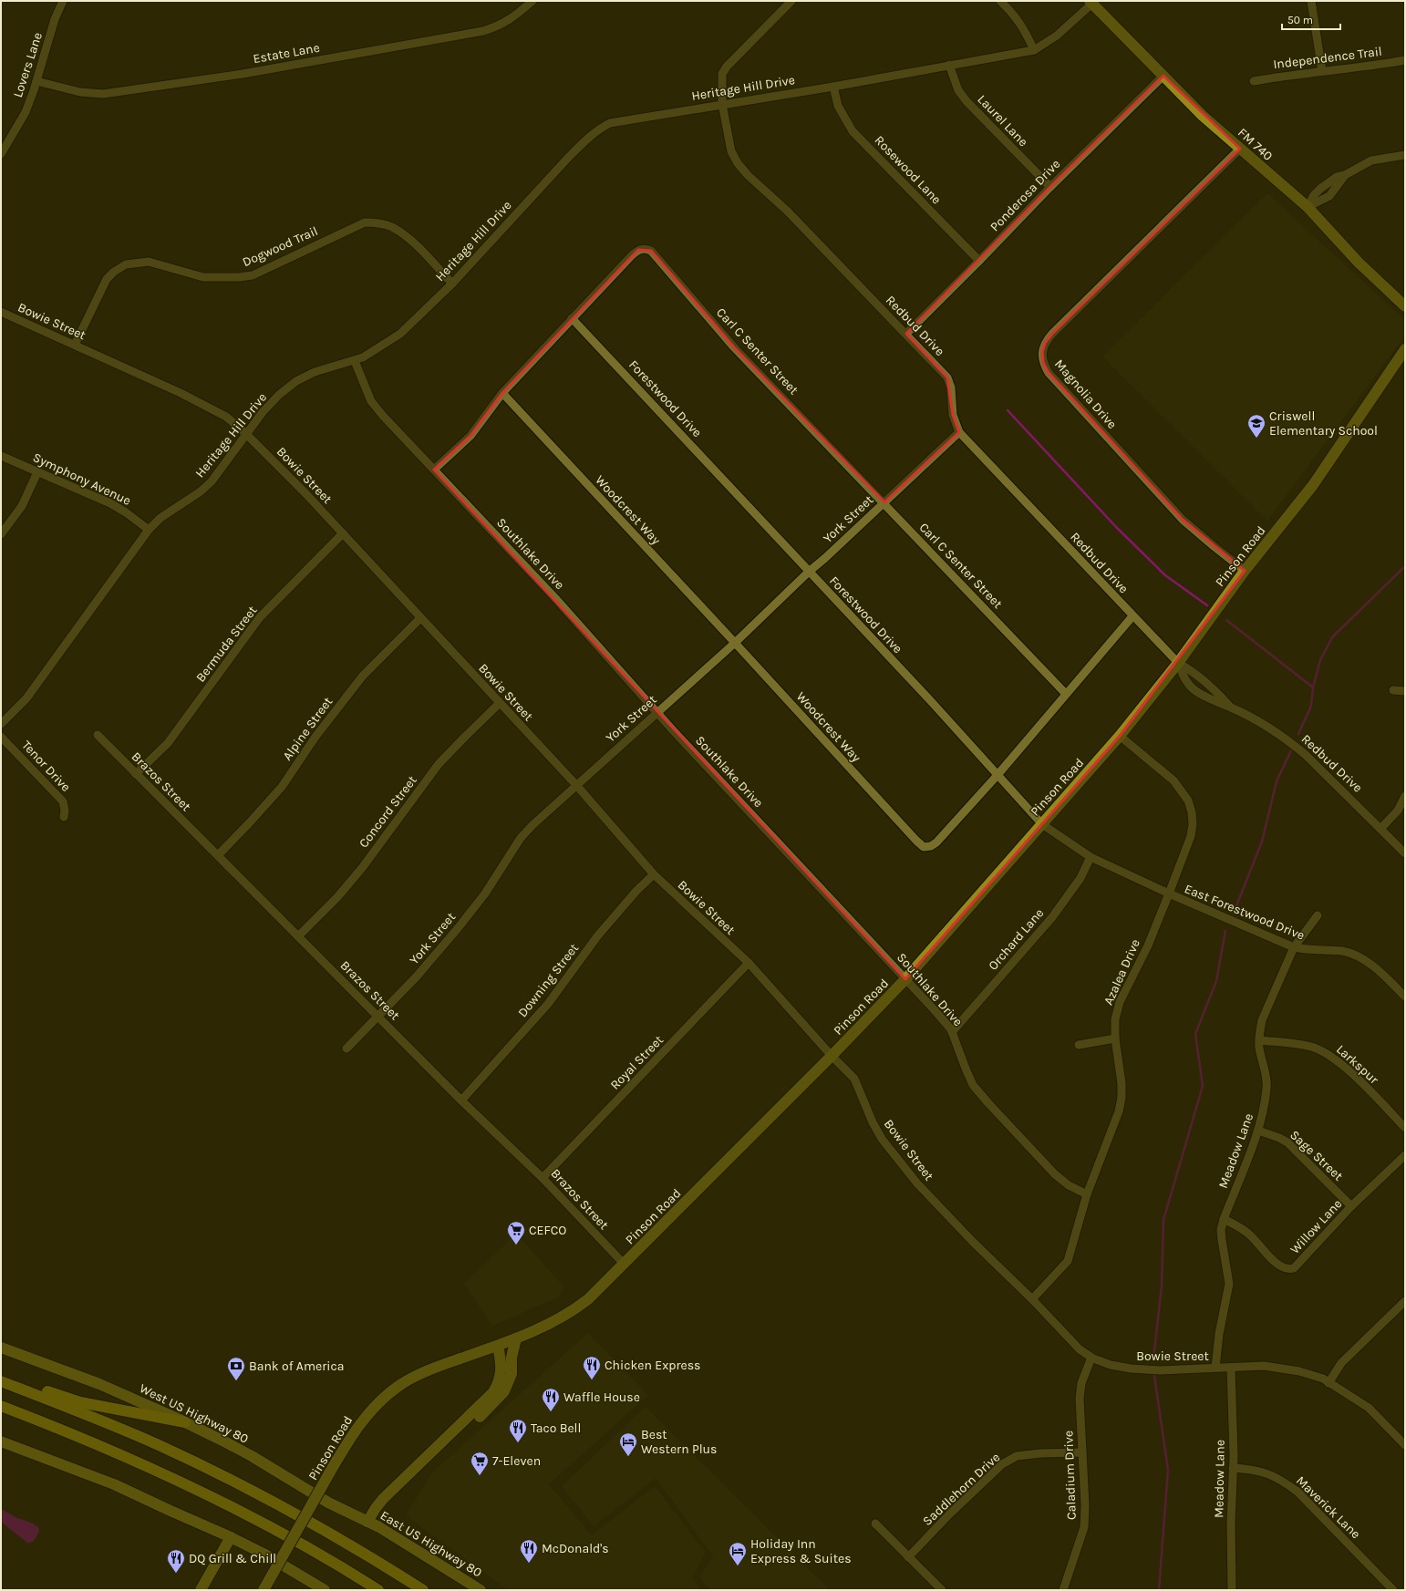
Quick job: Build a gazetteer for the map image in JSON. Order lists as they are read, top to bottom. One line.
{"streets":{"main road":["FM 740","Pinson Road","West US Highway 80","East US Highway 80"],"street":["Estate Lane","Independence Trail","Lovers Lane","Heritage Hill Drive","Laurel Lane","Rosewood Lane","Ponderosa Drive","Dogwood Trail","Bowie Street","Redbud Drive","Carl C Senter Street","Magnolia Drive","Forestwood Drive","Symphony Avenue","Woodcrest Way","York Street","Southlake Drive","Bermuda Street","Alpine Street","Tenor Drive","Brazos Street","Concord Street","East Forestwood Drive","Orchard Lane","Azalea Drive","Downing Street","Royal Street","Larkspur","Meadow Lane","Sage Street","Willow Lane","Caladium Drive","Saddlehorn Drive","Maverick Lane"]},"crossings":[["Estate Lane","Lovers Lane"],["Heritage Hill Drive","Laurel Lane"],["Heritage Hill Drive","FM 740"],["Heritage Hill Drive","Rosewood Lane"],["Heritage Hill Drive","Dogwood Trail"],["Heritage Hill Drive","Bowie Street"],["Heritage Hill Drive","Redbud Drive"],["Heritage Hill Drive","Symphony Avenue"],["Heritage Hill Drive","Southlake Drive"],["Laurel Lane","Ponderosa Drive"],["FM 740","Ponderosa Drive"],["FM 740","Magnolia Drive"],["Rosewood Lane","Ponderosa Drive"],["Ponderosa Drive","Redbud Drive"],["Dogwood Trail","Bowie Street"],["Bowie Street","York Street"],["Bowie Street","Pinson Road"],["Bowie Street","Bermuda Street"],["Bowie Street","Alpine Street"],["Bowie Street","Concord Street"],["Bowie Street","Azalea Drive"],["Bowie Street","Downing Street"],["Bowie Street","Royal Street"],["Bowie Street","Meadow Lane"],["Bowie Street","Caladium Drive"],["Redbud Drive","Woodcrest Way"],["Redbud Drive","York Street"],["Redbud Drive","Pinson Road"],["Carl C Senter Street","Forestwood Drive"],["Carl C Senter Street","Woodcrest Way"],["Carl C Senter Street","York Street"],["Carl C Senter Street","Southlake Drive"],["Magnolia Drive","Pinson Road"],["Forestwood Drive","Woodcrest Way"],["Forestwood Drive","York Street"],["Forestwood Drive","Pinson Road"],["Forestwood Drive","East Forestwood Drive"],["Forestwood Drive","Orchard Lane"],["Forestwood Drive","Azalea Drive"],["Woodcrest Way","York Street"],["York Street","Southlake Drive"],["York Street","Brazos Street"],["Southlake Drive","Pinson Road"],["Southlake Drive","Orchard Lane"],["Southlake Drive","Azalea Drive"],["Pinson Road","Brazos Street"],["Pinson Road","Azalea Drive"],["Bermuda Street","Brazos Street"],["Alpine Street","Brazos Street"],["Brazos Street","Concord Street"],["Brazos Street","Downing Street"],["Brazos Street","Royal Street"],["East Forestwood Drive","Azalea Drive"],["East Forestwood Drive","Meadow Lane"],["Larkspur","Meadow Lane"],["Meadow Lane","Sage Street"],["Meadow Lane","Willow Lane"],["Meadow Lane","Maverick Lane"],["Sage Street","Willow Lane"],["West US Highway 80","East US Highway 80"],["Caladium Drive","Saddlehorn Drive"]],"places":{"school or university":["Criswell Elementary School"],"supermarket":["CEFCO","7-Eleven"],"restaurant":["Chicken Express","Waffle House","Taco Bell","McDonald's","DQ Grill & Chill"],"bank":["Bank of America"],"hotel":["Best Western Plus","Holiday Inn Express & Suites"]},"scale_bar":"50 m"}
